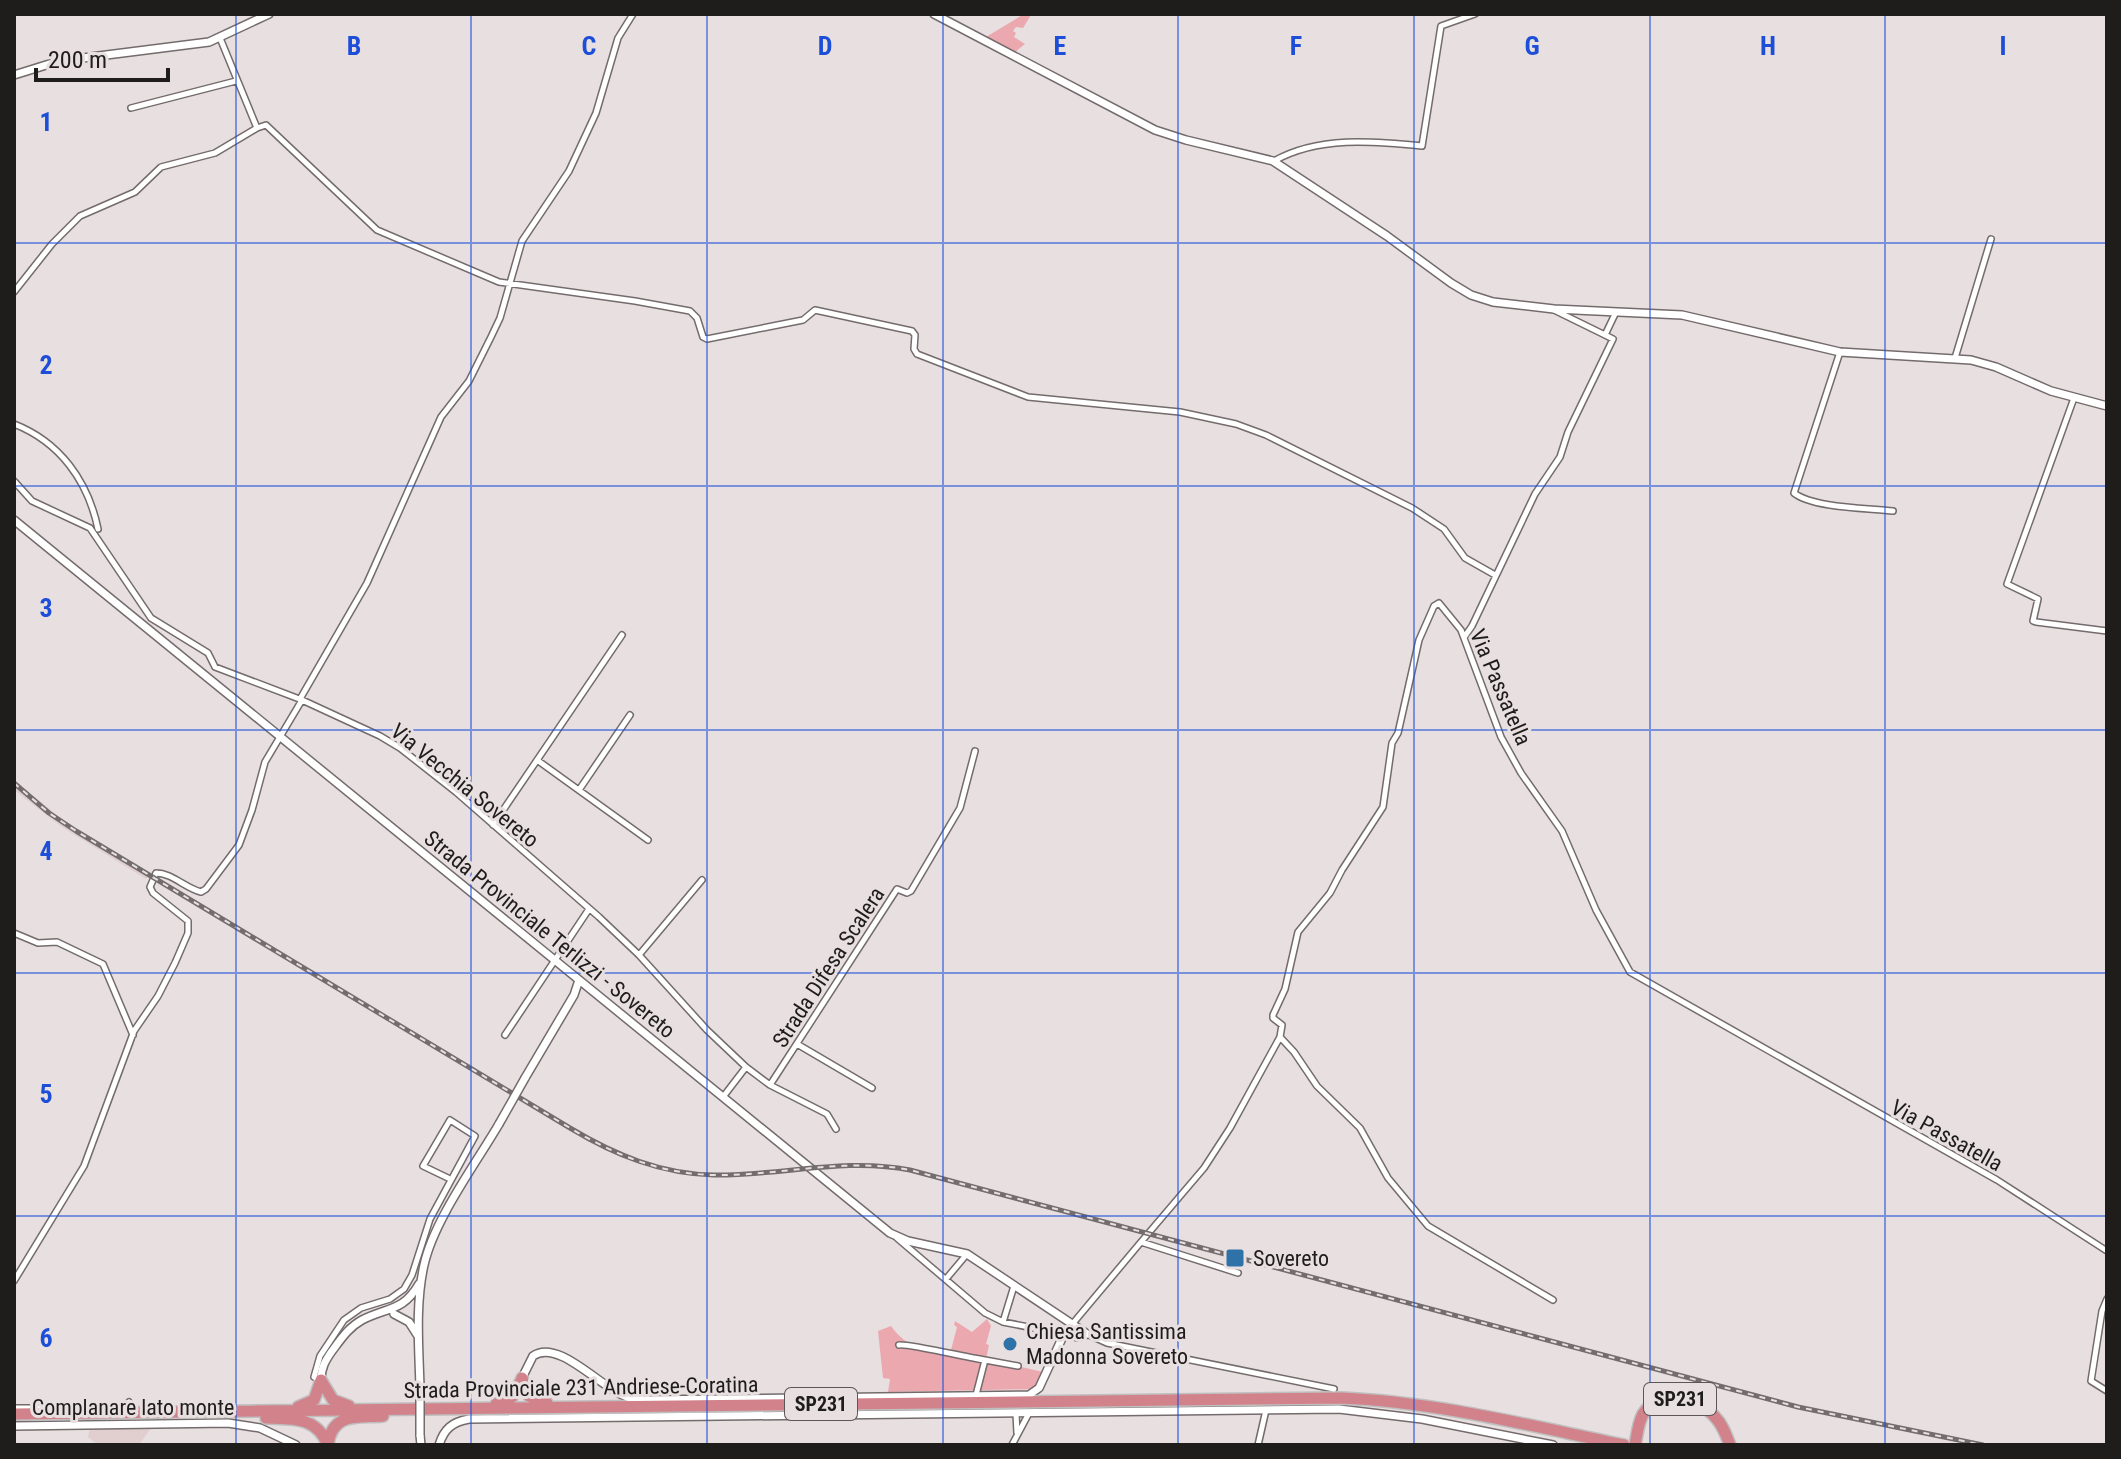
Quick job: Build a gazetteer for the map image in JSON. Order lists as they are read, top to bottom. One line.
{"streets":{"highway":["Strada Provinciale 231 Andriese-Coratina","SP231"],"main road":["Strada Provinciale Terlizzi - Sovereto","Complanare lato monte"],"street":["Via Passatella","Via Vecchia Sovereto","Strada Difesa Scalera"]},"crossings":[["Via Vecchia Sovereto","Strada Difesa Scalera"],["Strada Provinciale 231 Andriese-Coratina","SP231"],["Strada Provinciale 231 Andriese-Coratina","Complanare lato monte"]],"places":{"transit":["Sovereto"],"other":["Chiesa Santissima Madonna Sovereto"]},"scale_bar":"200 m","grid":{"columns":["B","C","D","E","F","G","H","I"],"rows":["1","2","3","4","5","6"]}}
